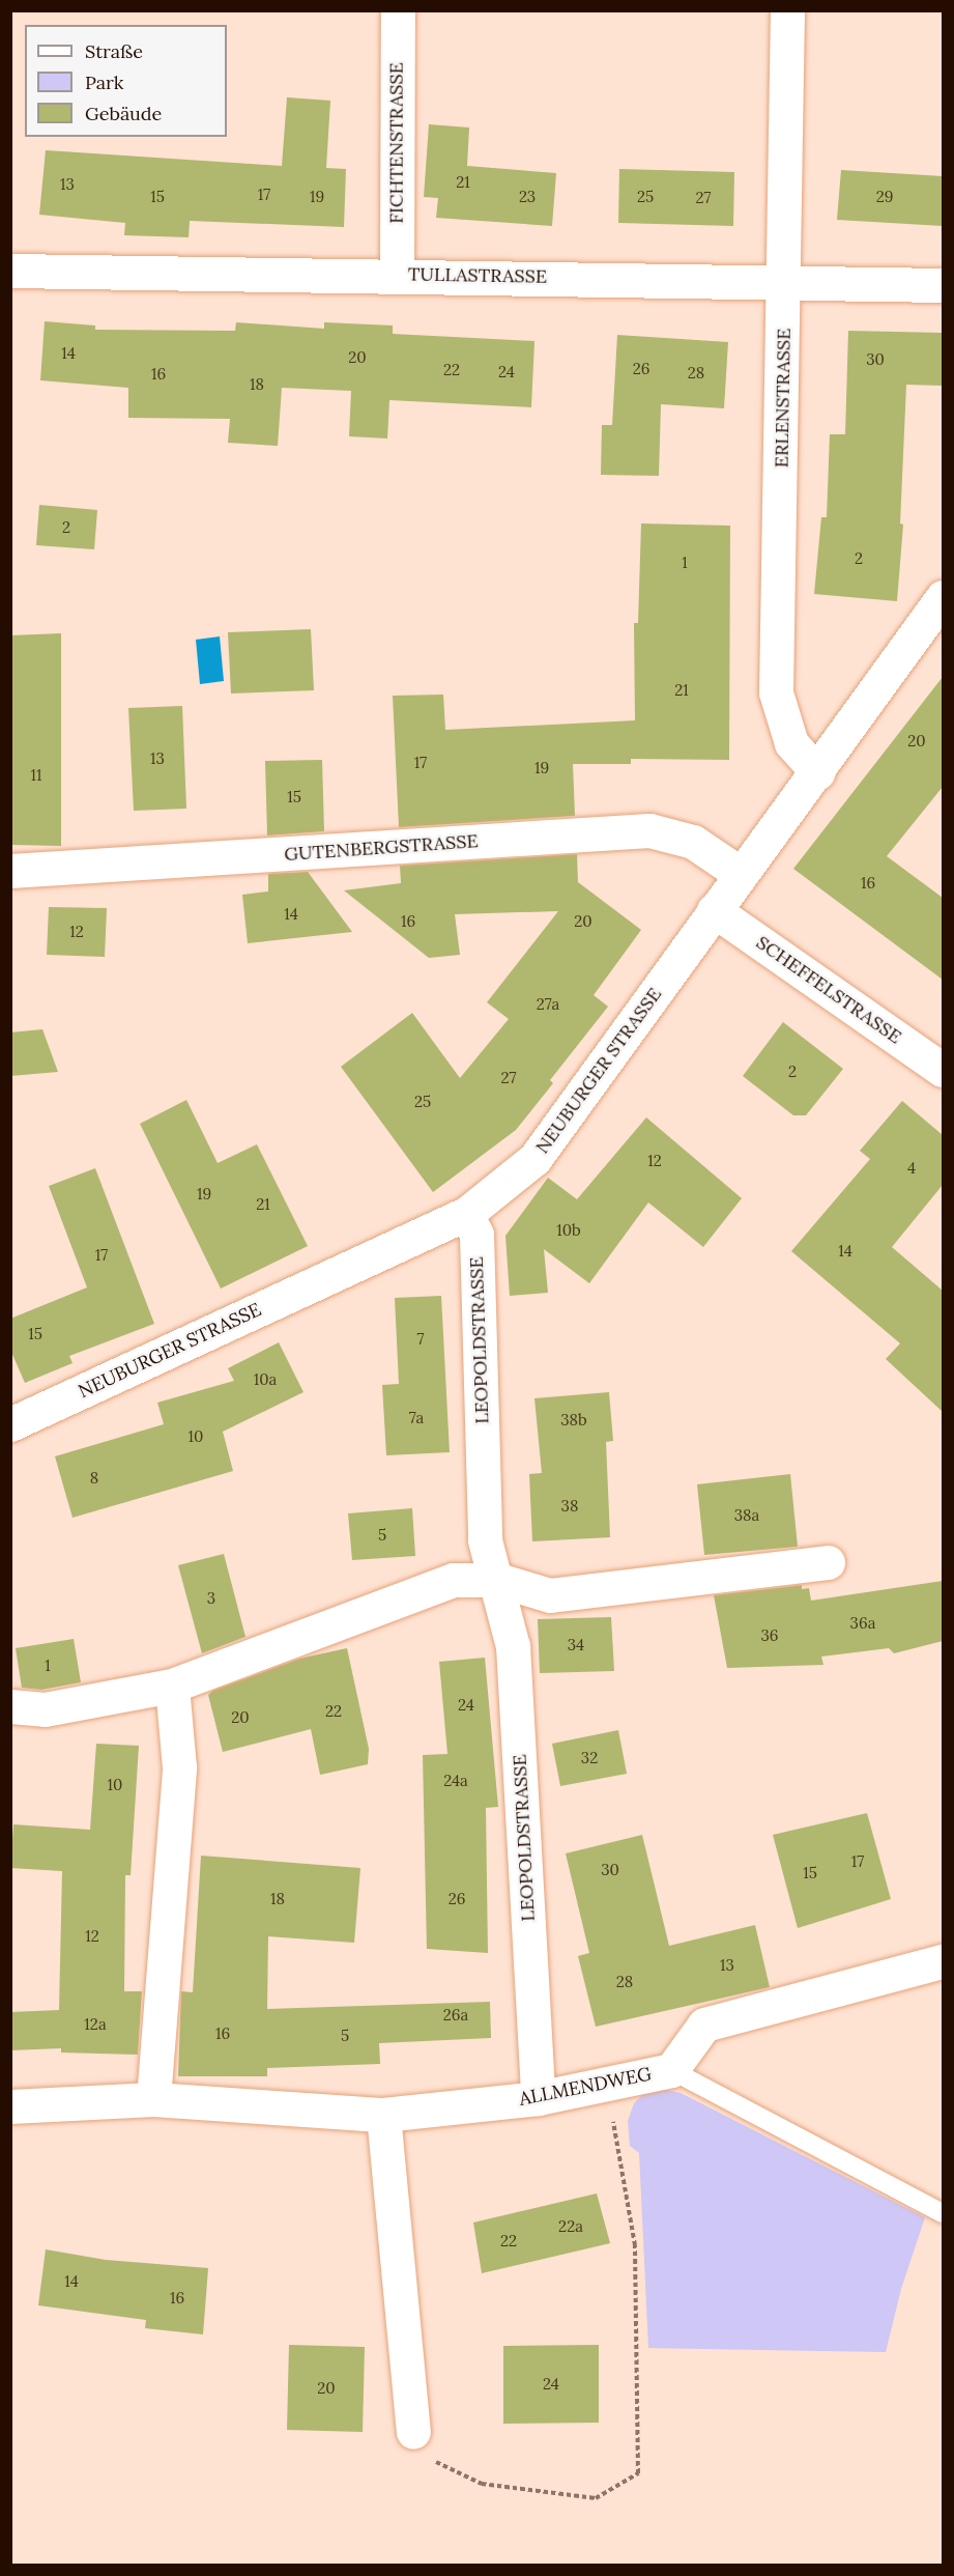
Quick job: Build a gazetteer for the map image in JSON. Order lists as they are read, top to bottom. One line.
{"streets":{"street":["FICHTENSTRASSE","TULLASTRASSE","ERLENSTRASSE","GUTENBERGSTRASSE","SCHEFFELSTRASSE","NEUBURGER STRASSE","LEOPOLDSTRASSE","ALLMENDWEG"]},"crossings":[["FICHTENSTRASSE","TULLASTRASSE"],["TULLASTRASSE","ERLENSTRASSE"],["ERLENSTRASSE","NEUBURGER STRASSE"],["GUTENBERGSTRASSE","NEUBURGER STRASSE"],["SCHEFFELSTRASSE","NEUBURGER STRASSE"],["NEUBURGER STRASSE","LEOPOLDSTRASSE"],["LEOPOLDSTRASSE","ALLMENDWEG"]],"house_numbers":["21","13","17","15","19","23","25","29","27","14","20","30","26","22","24","28","16","18","2","2","1","21","20","13","17","19","11","15","16","14","16","20","12","27a","2","27","25","12","4","19","21","10b","14","17","15","7","10a","7a","38b","10","8","38","38a","5","3","36a","36","34","1","24","22","20","32","24a","10","17","30","15","18","26","12","13","28","26a","12a","16","5","22a","22","14","16","24","20"],"legend":["Straße","Park","Gebäude"]}
